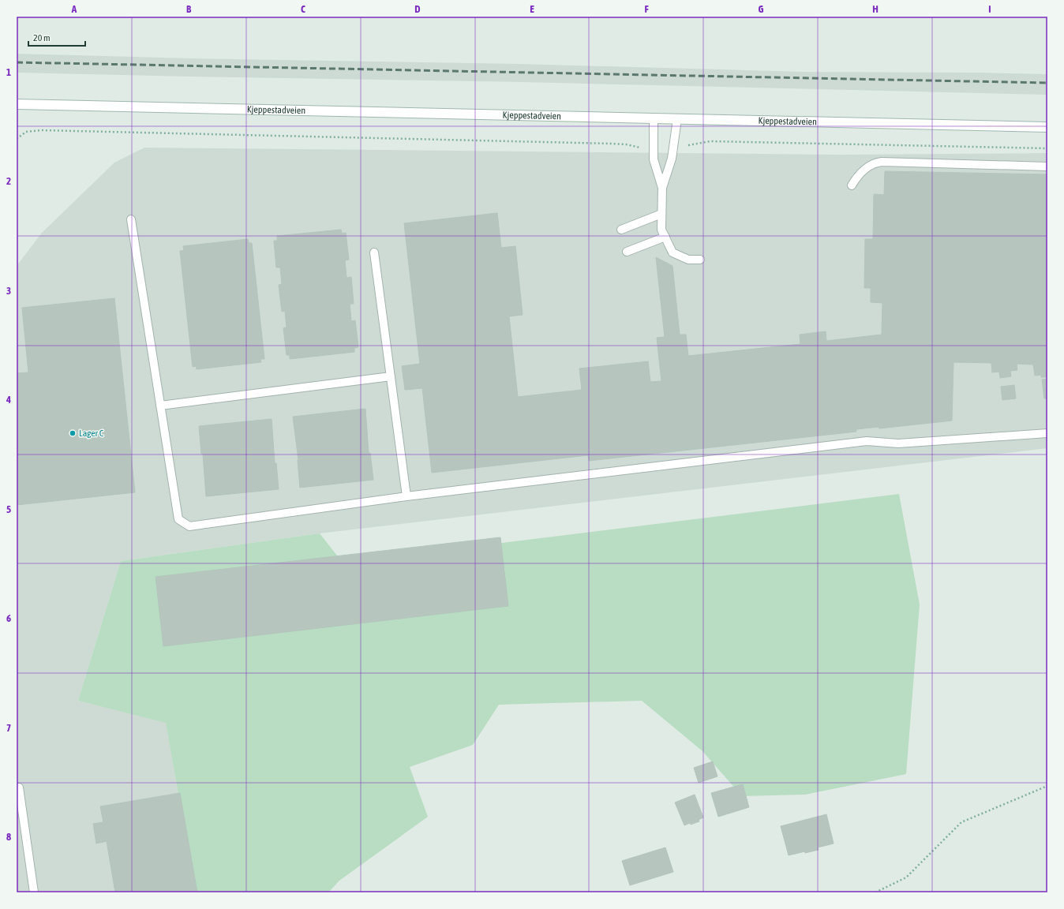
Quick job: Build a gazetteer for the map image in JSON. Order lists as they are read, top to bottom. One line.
{"streets":{"main road":["Kjeppestadveien"]},"places":["Lager C"],"scale_bar":"20 m","grid":{"columns":["A","B","C","D","E","F","G","H","I"],"rows":["1","2","3","4","5","6","7","8"]}}
